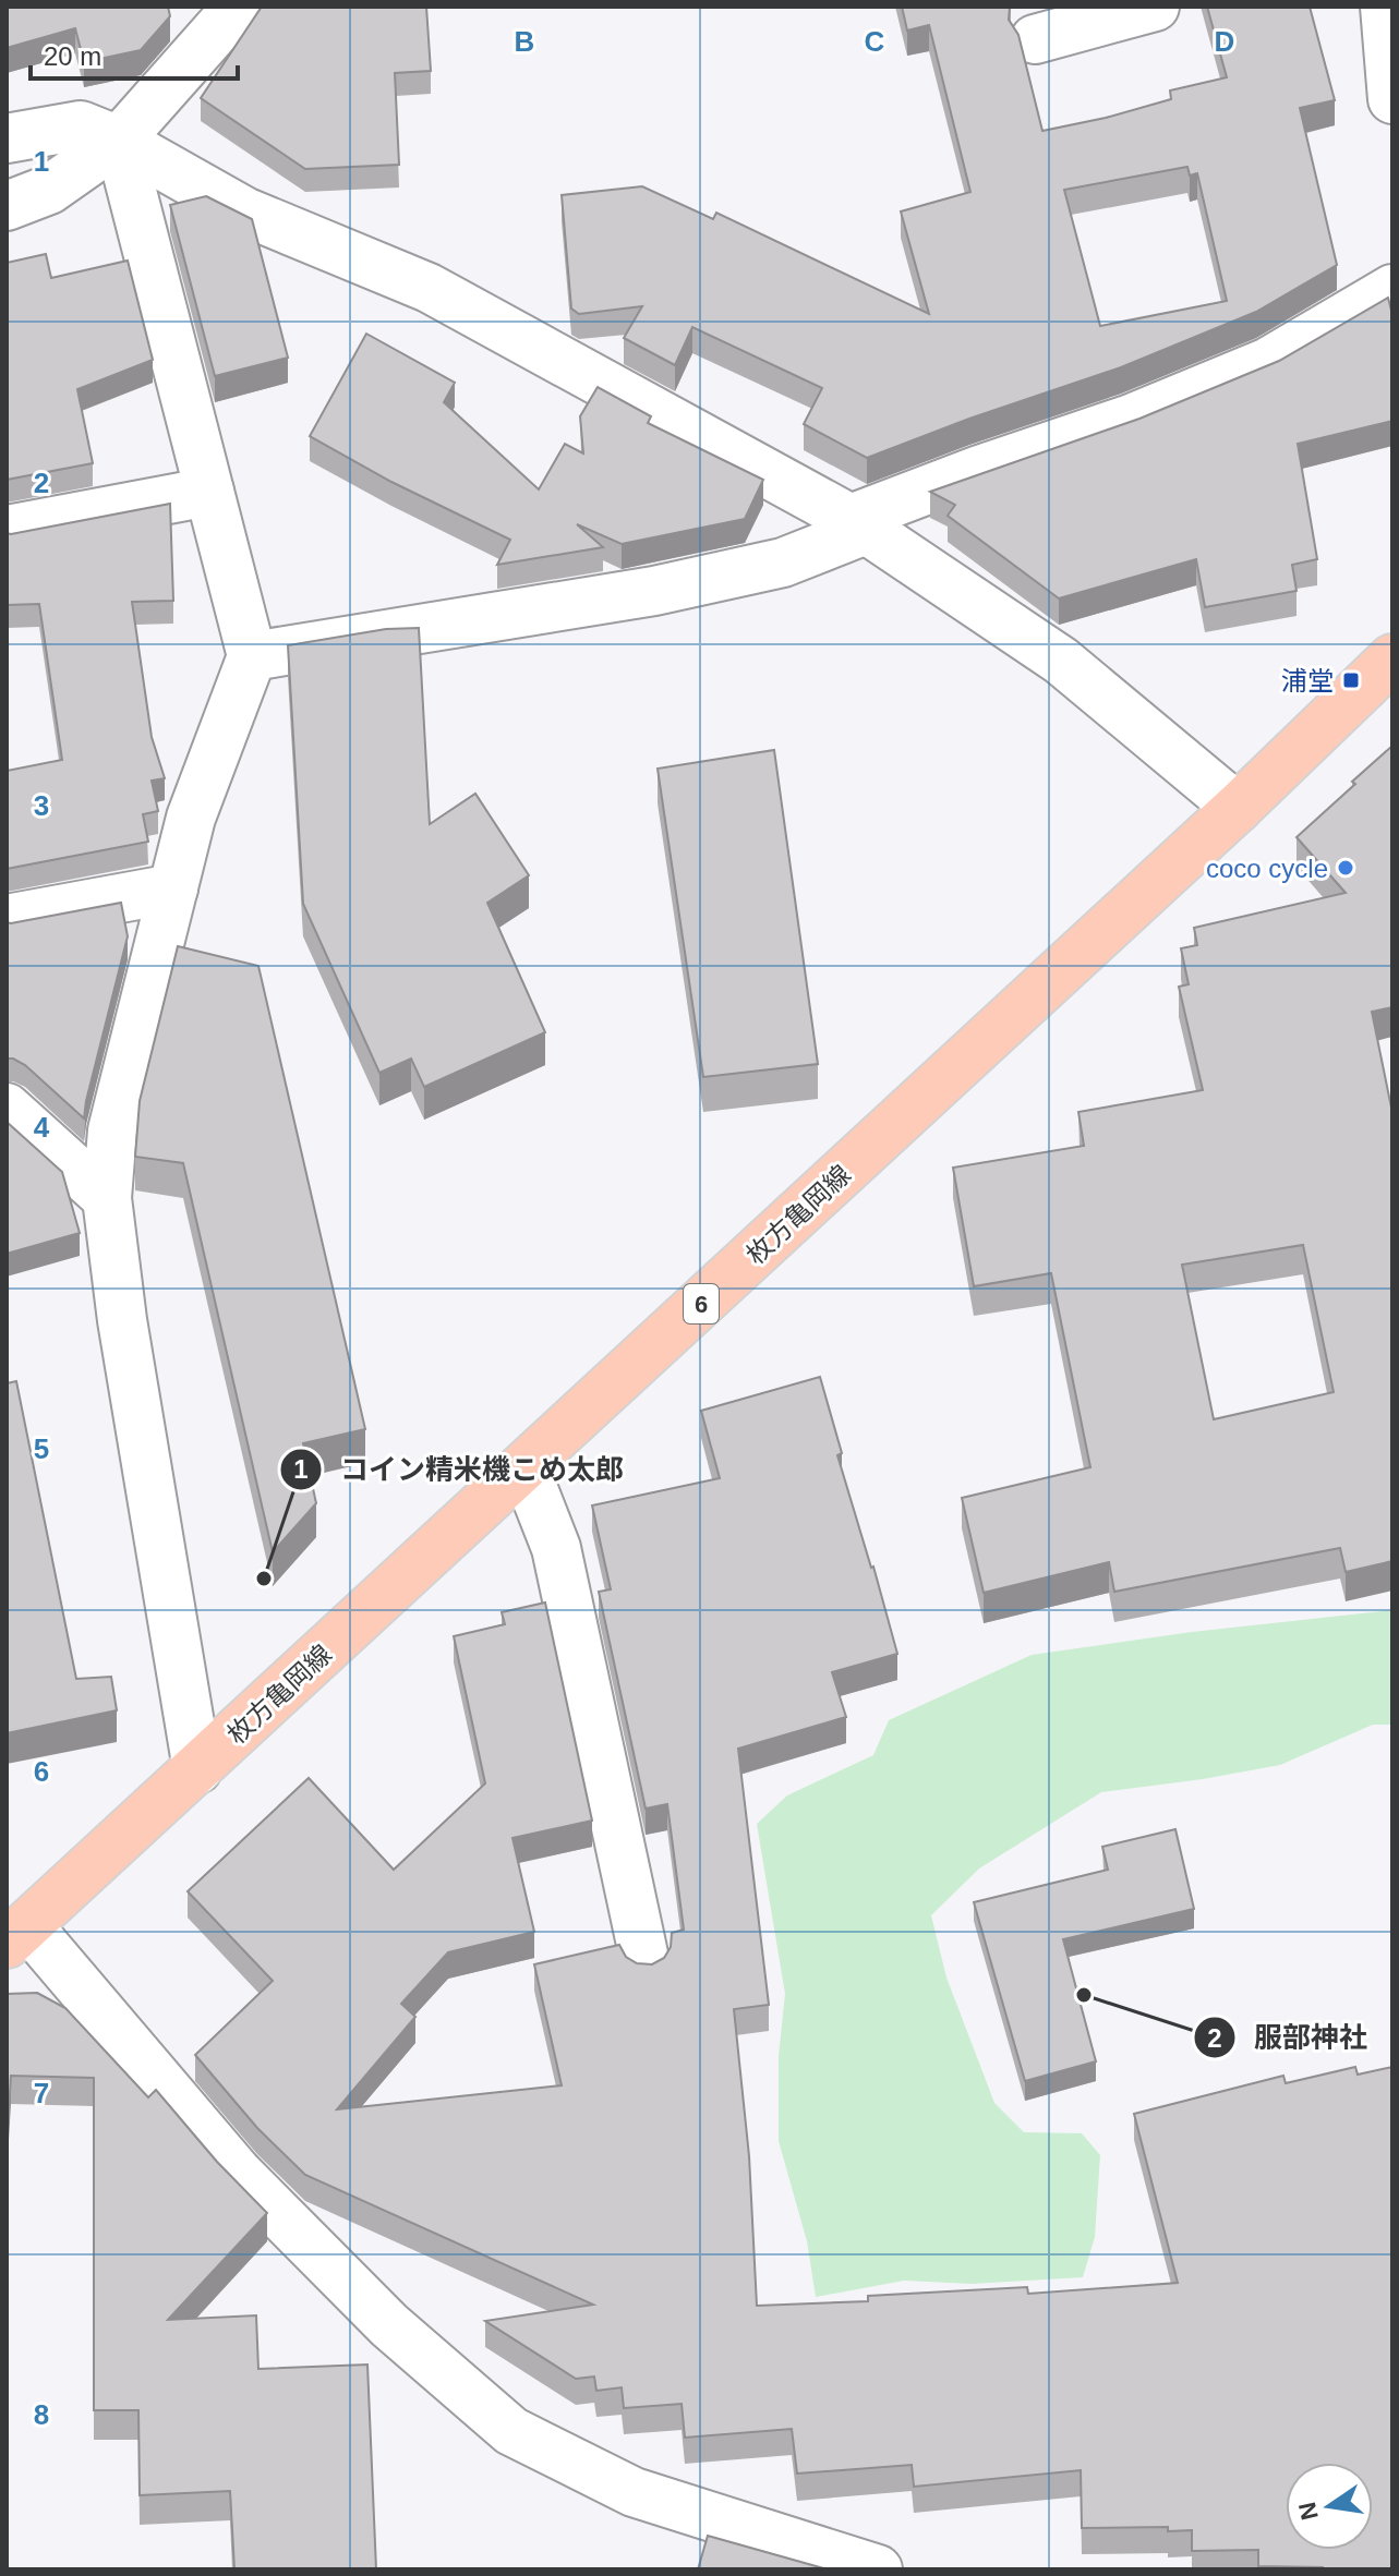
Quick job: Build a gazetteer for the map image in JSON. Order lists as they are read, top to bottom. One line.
{"streets":{"main road":["枚方亀岡線","6"]},"places":{"transit":["浦堂"],"other":["coco cycle","コイン精米機こめ太郎","服部神社"]},"scale_bar":"20 m","north":"left","grid":{"columns":["B","C","D"],"rows":["1","2","3","4","5","6","7","8"]}}
